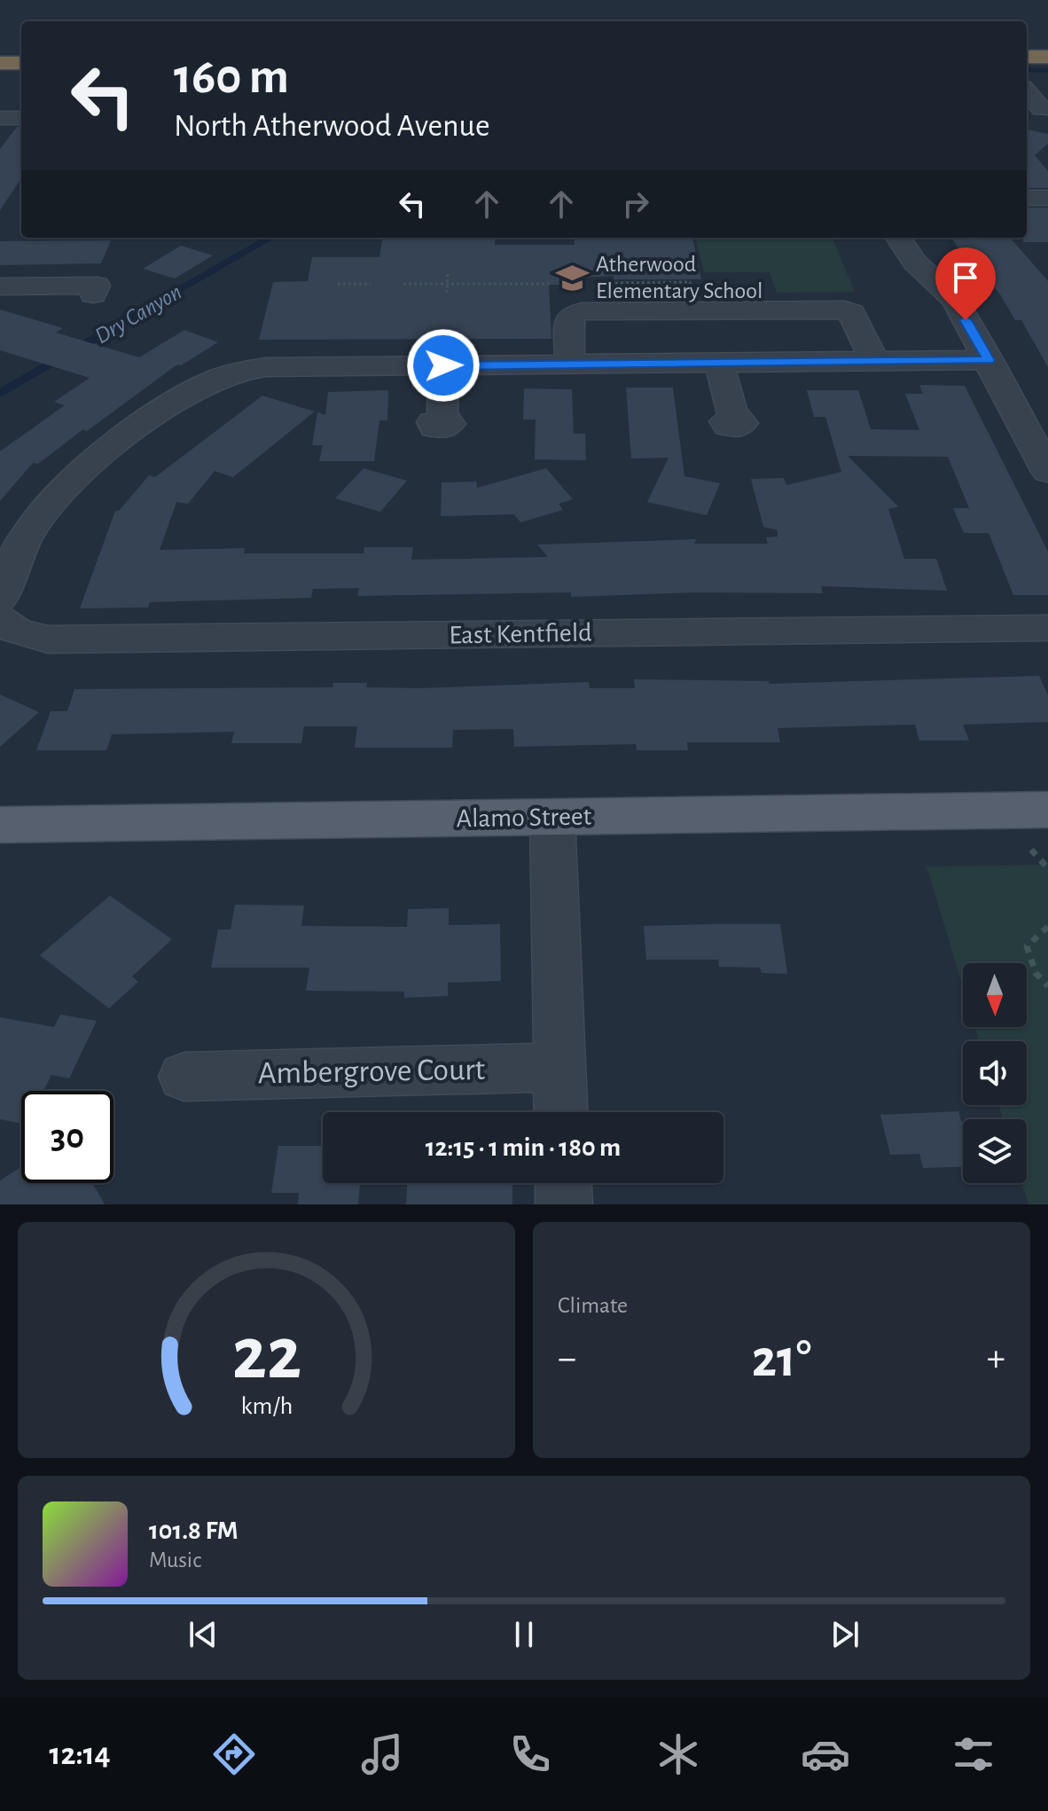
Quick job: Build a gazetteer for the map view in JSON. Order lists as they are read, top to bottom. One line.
{"streets":{"main road":["Alamo Street"],"street":["East Kentfield","Ambergrove Court"]},"water":["Dry Canyon"],"places":{"school or university":["Atherwood Elementary School"]},"north":"bottom","page":{"turn":["160 m","North Atherwood Avenue"],"limit":"30","trip":"12:15 · 1 min · 180 m","tile":"Climate","heat":["−","21°","+"],"song":["101.8 FM","Music"],"tabs":"12:14","gauge":["22","km/h"]}}
